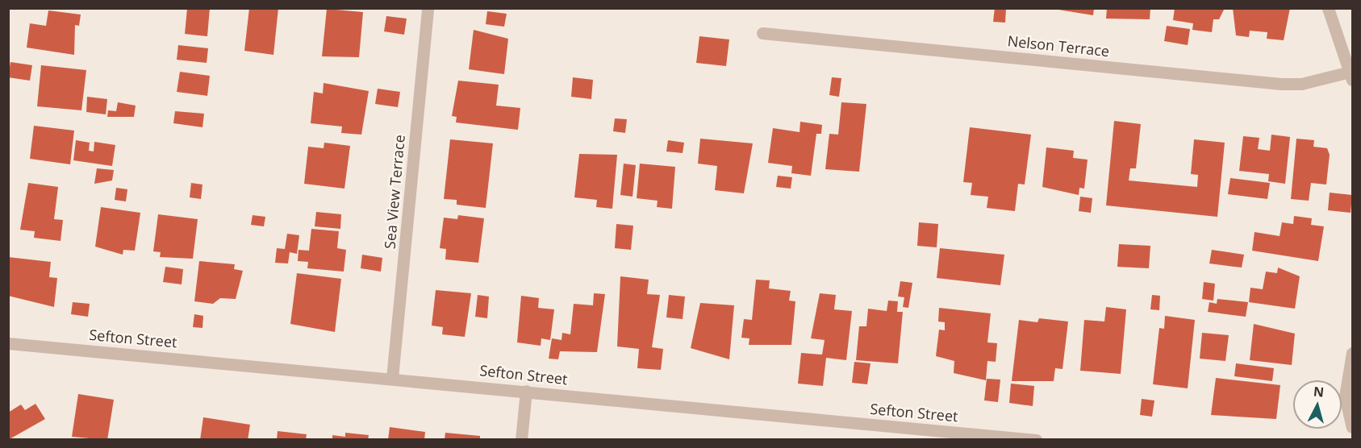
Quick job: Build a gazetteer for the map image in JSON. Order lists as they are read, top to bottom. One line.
{"streets":{"street":["Nelson Terrace","Sea View Terrace","Sefton Street"]},"crossings":[["Sea View Terrace","Sefton Street"]],"north":"top"}
